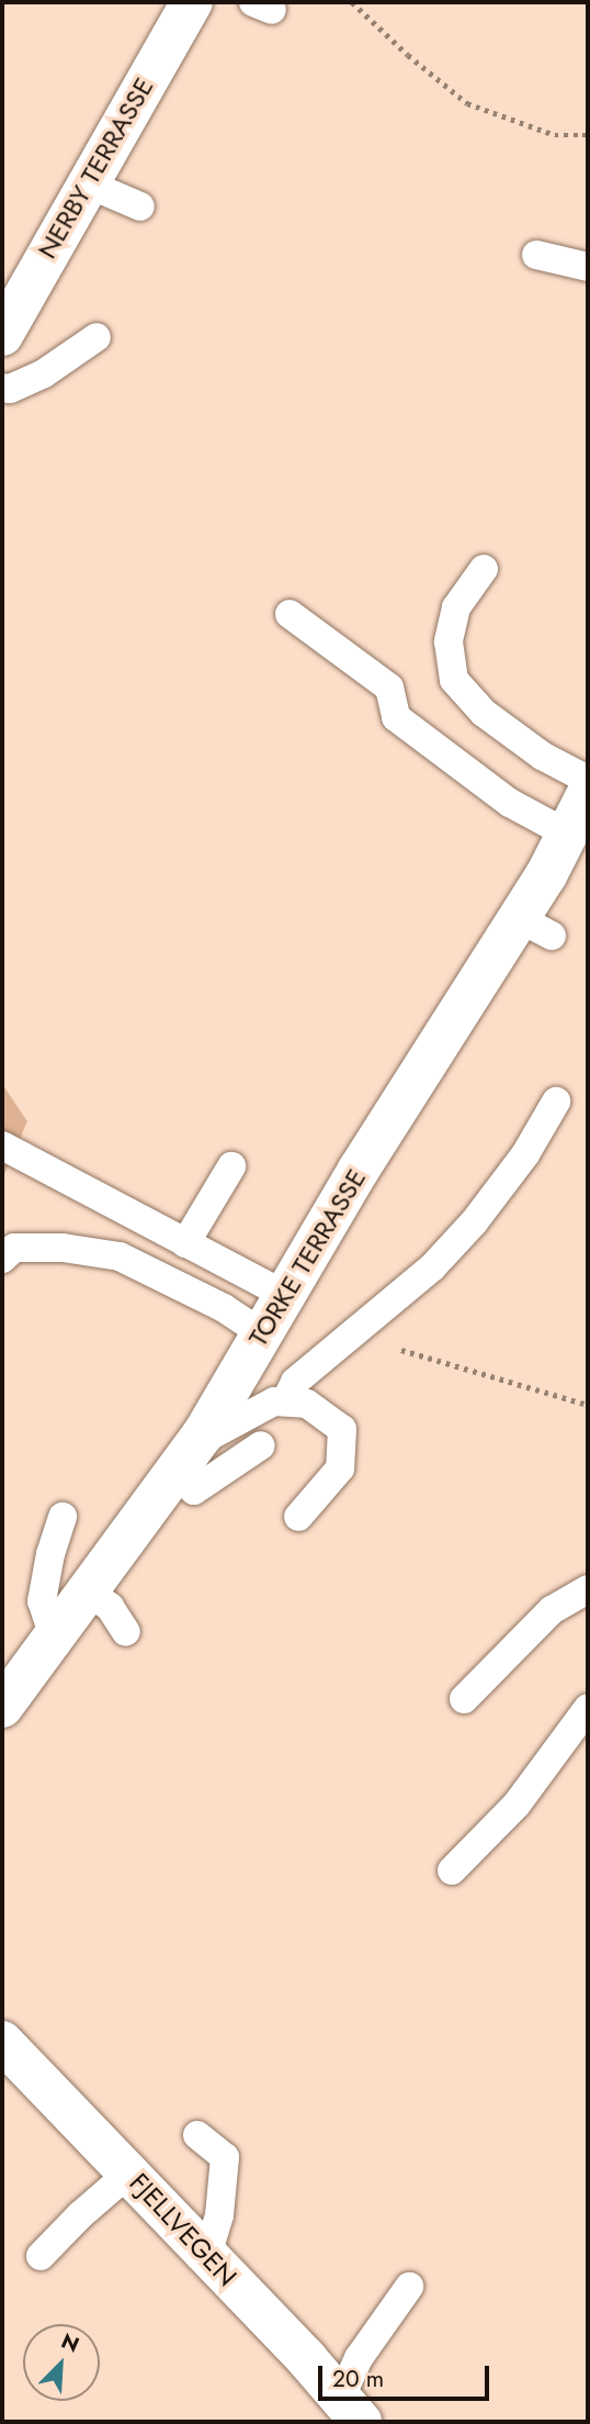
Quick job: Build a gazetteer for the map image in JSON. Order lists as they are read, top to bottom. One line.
{"streets":{"street":["NERBY TERRASSE","TORKE TERRASSE","FJELLVEGEN"]},"scale_bar":"20 m","north":"top right"}
